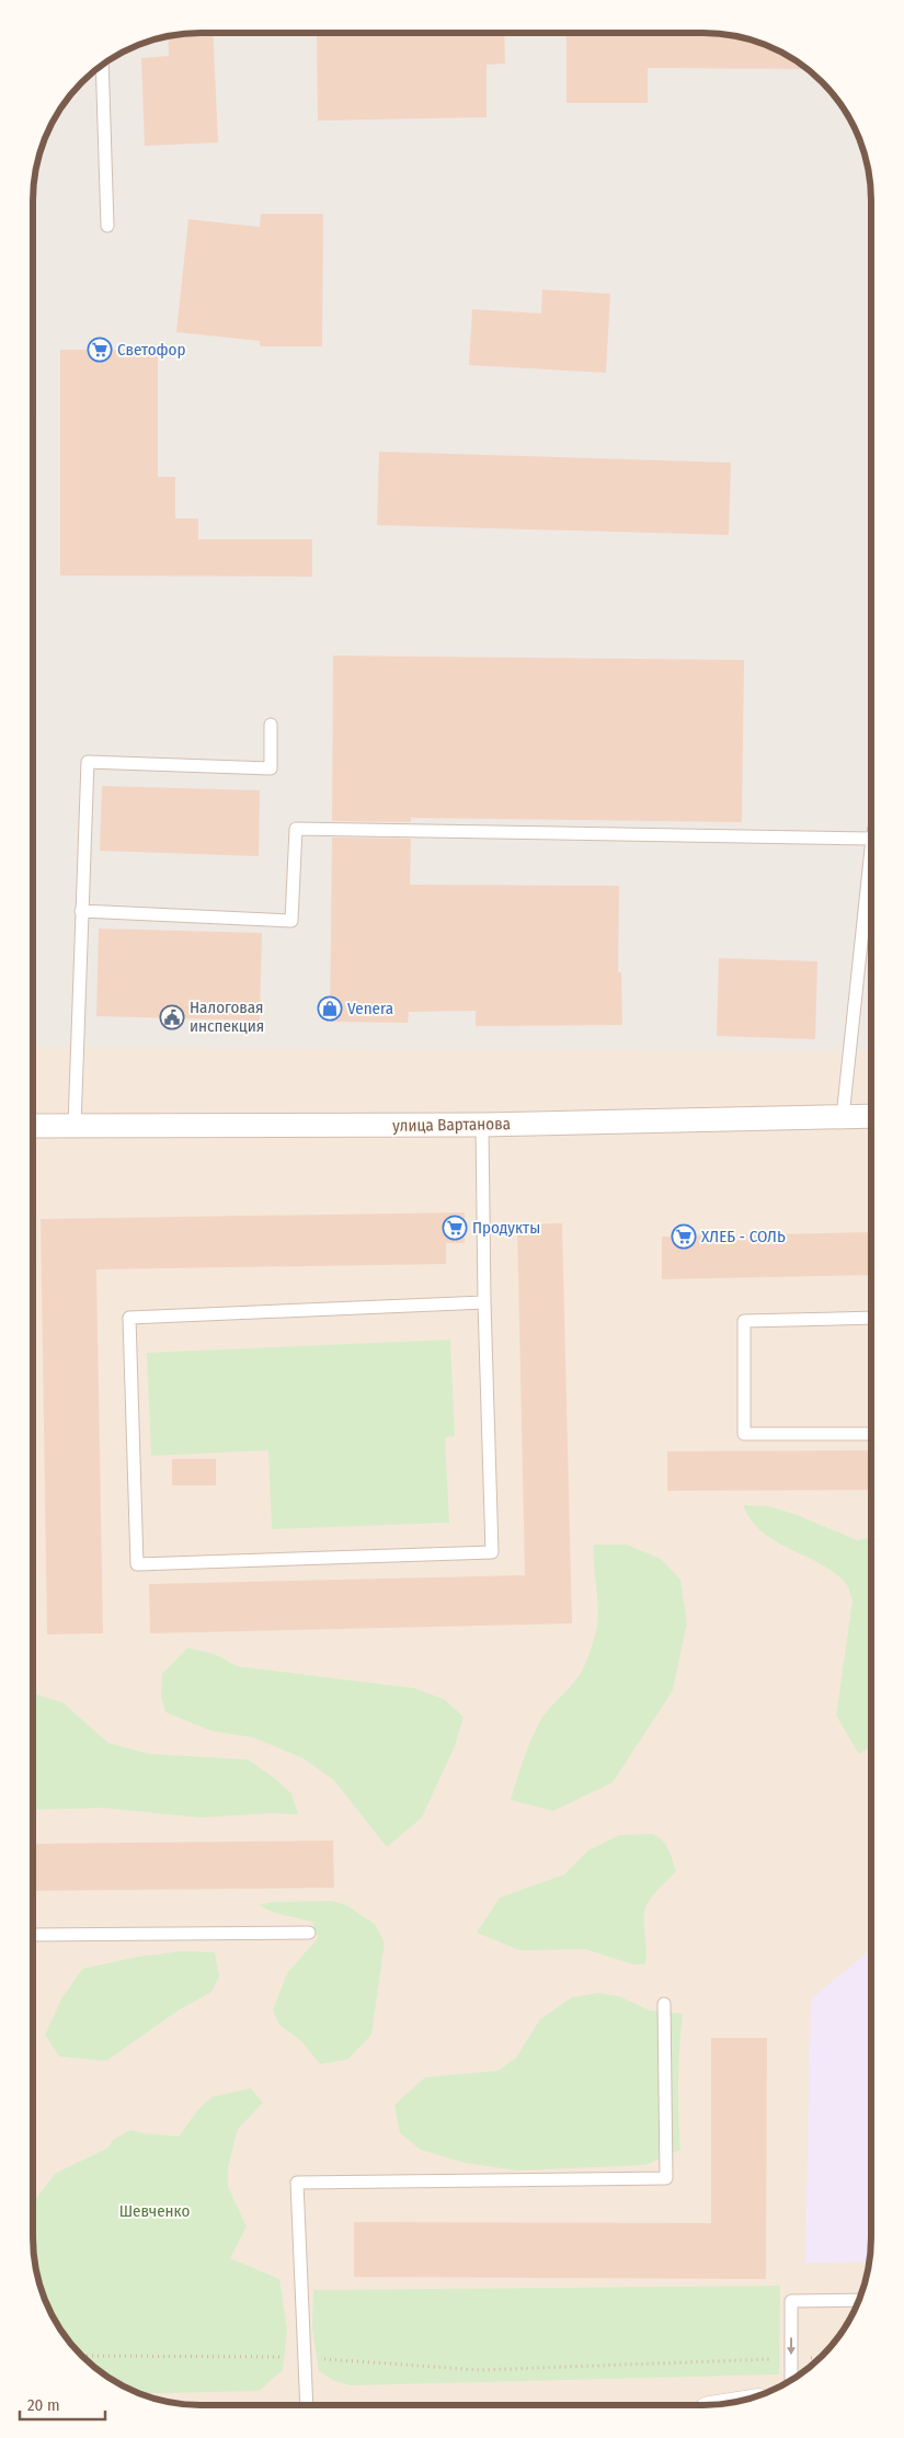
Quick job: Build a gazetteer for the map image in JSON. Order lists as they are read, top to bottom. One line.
{"streets":{"street":["улица Вартанова"]},"parks":["Шевченко"],"places":{"supermarket":["Светофор","Продукты","ХЛЕБ - СОЛЬ"],"shop":["Venera"],"public building":["Налоговая инспекция"]},"scale_bar":"20 m"}
